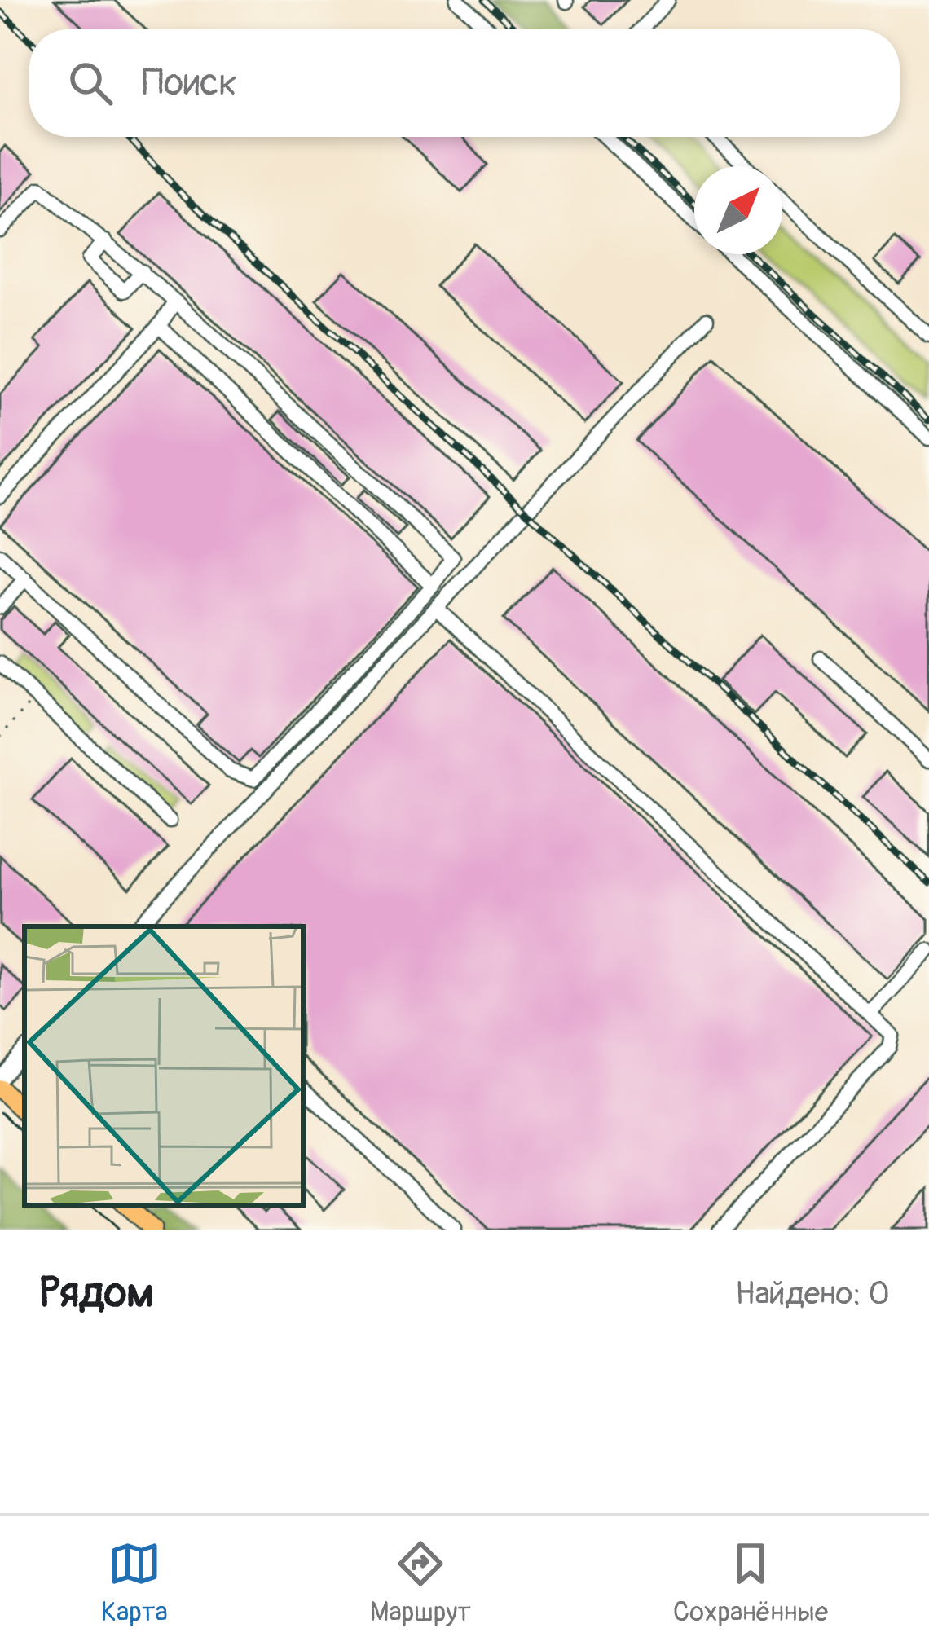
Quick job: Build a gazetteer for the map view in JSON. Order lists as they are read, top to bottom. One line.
{"north":"top right","page":{"search":"Поиск","heading":["Рядом","Найдено: 0"],"nav":["Карта","Маршрут","Сохранённые"]}}
